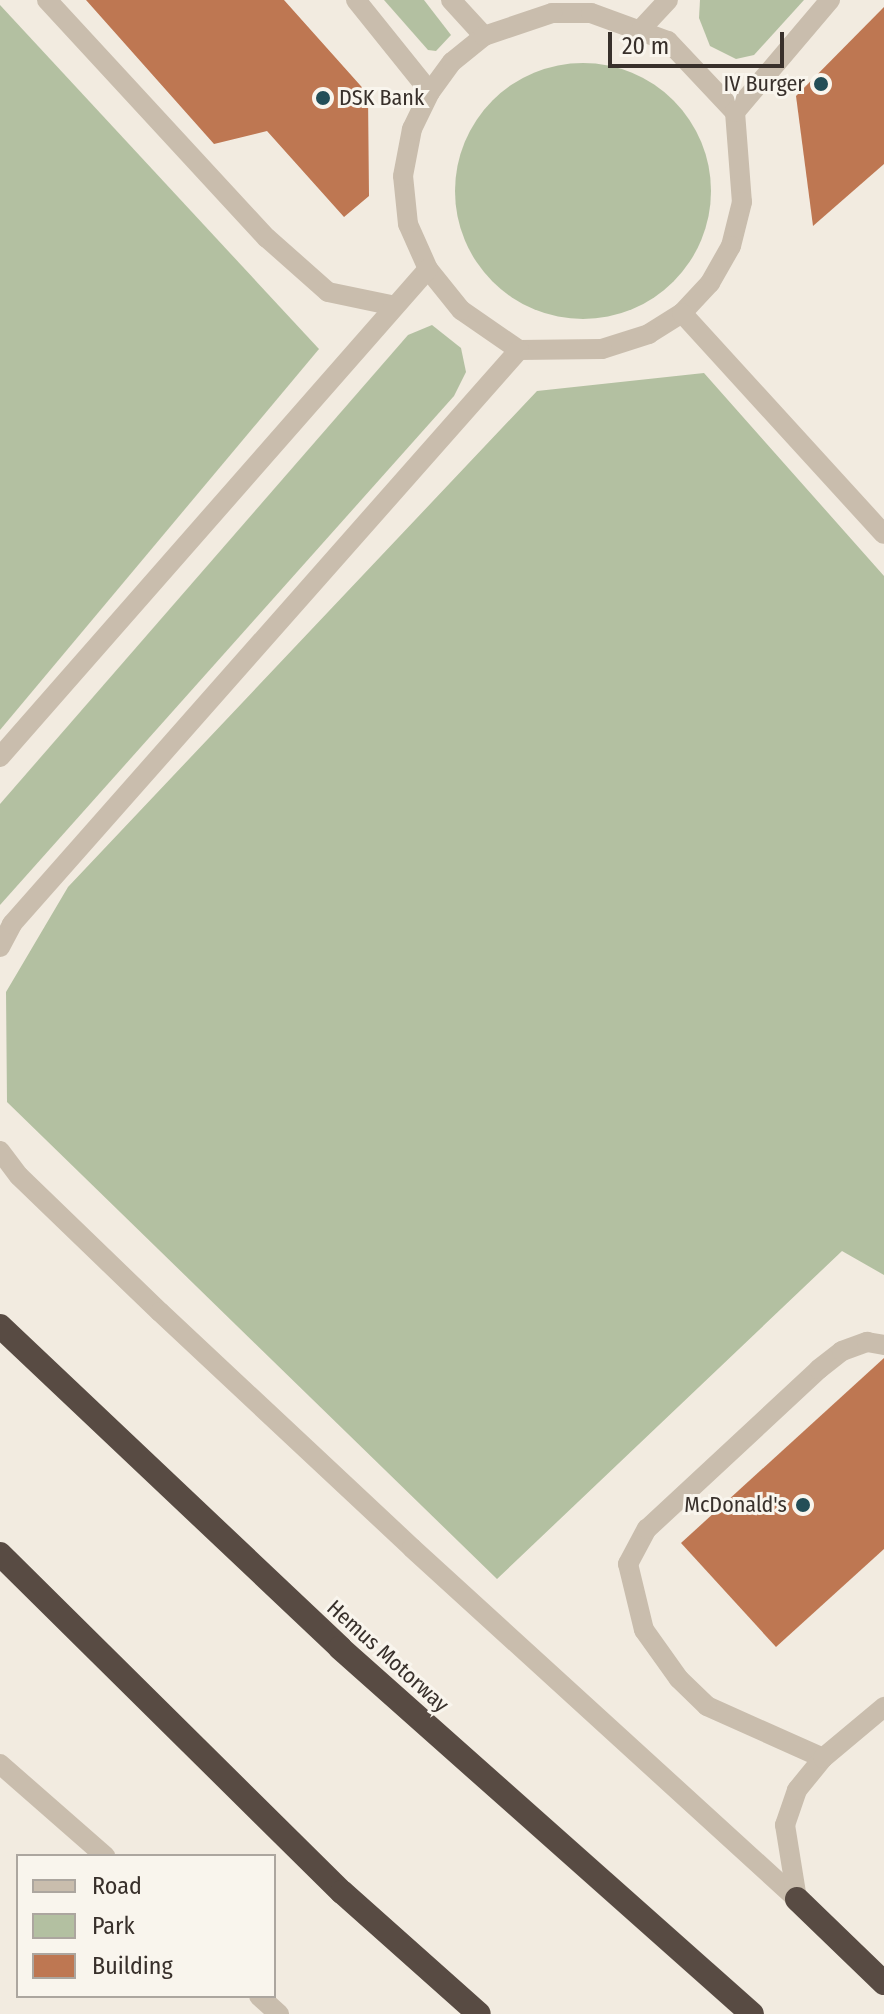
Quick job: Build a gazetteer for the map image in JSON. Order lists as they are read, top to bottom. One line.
{"streets":{"highway":["Hemus Motorway"]},"places":["IV Burger","DSK Bank","McDonald's"],"legend":["Road","Park","Building"],"scale_bar":"20 m"}
